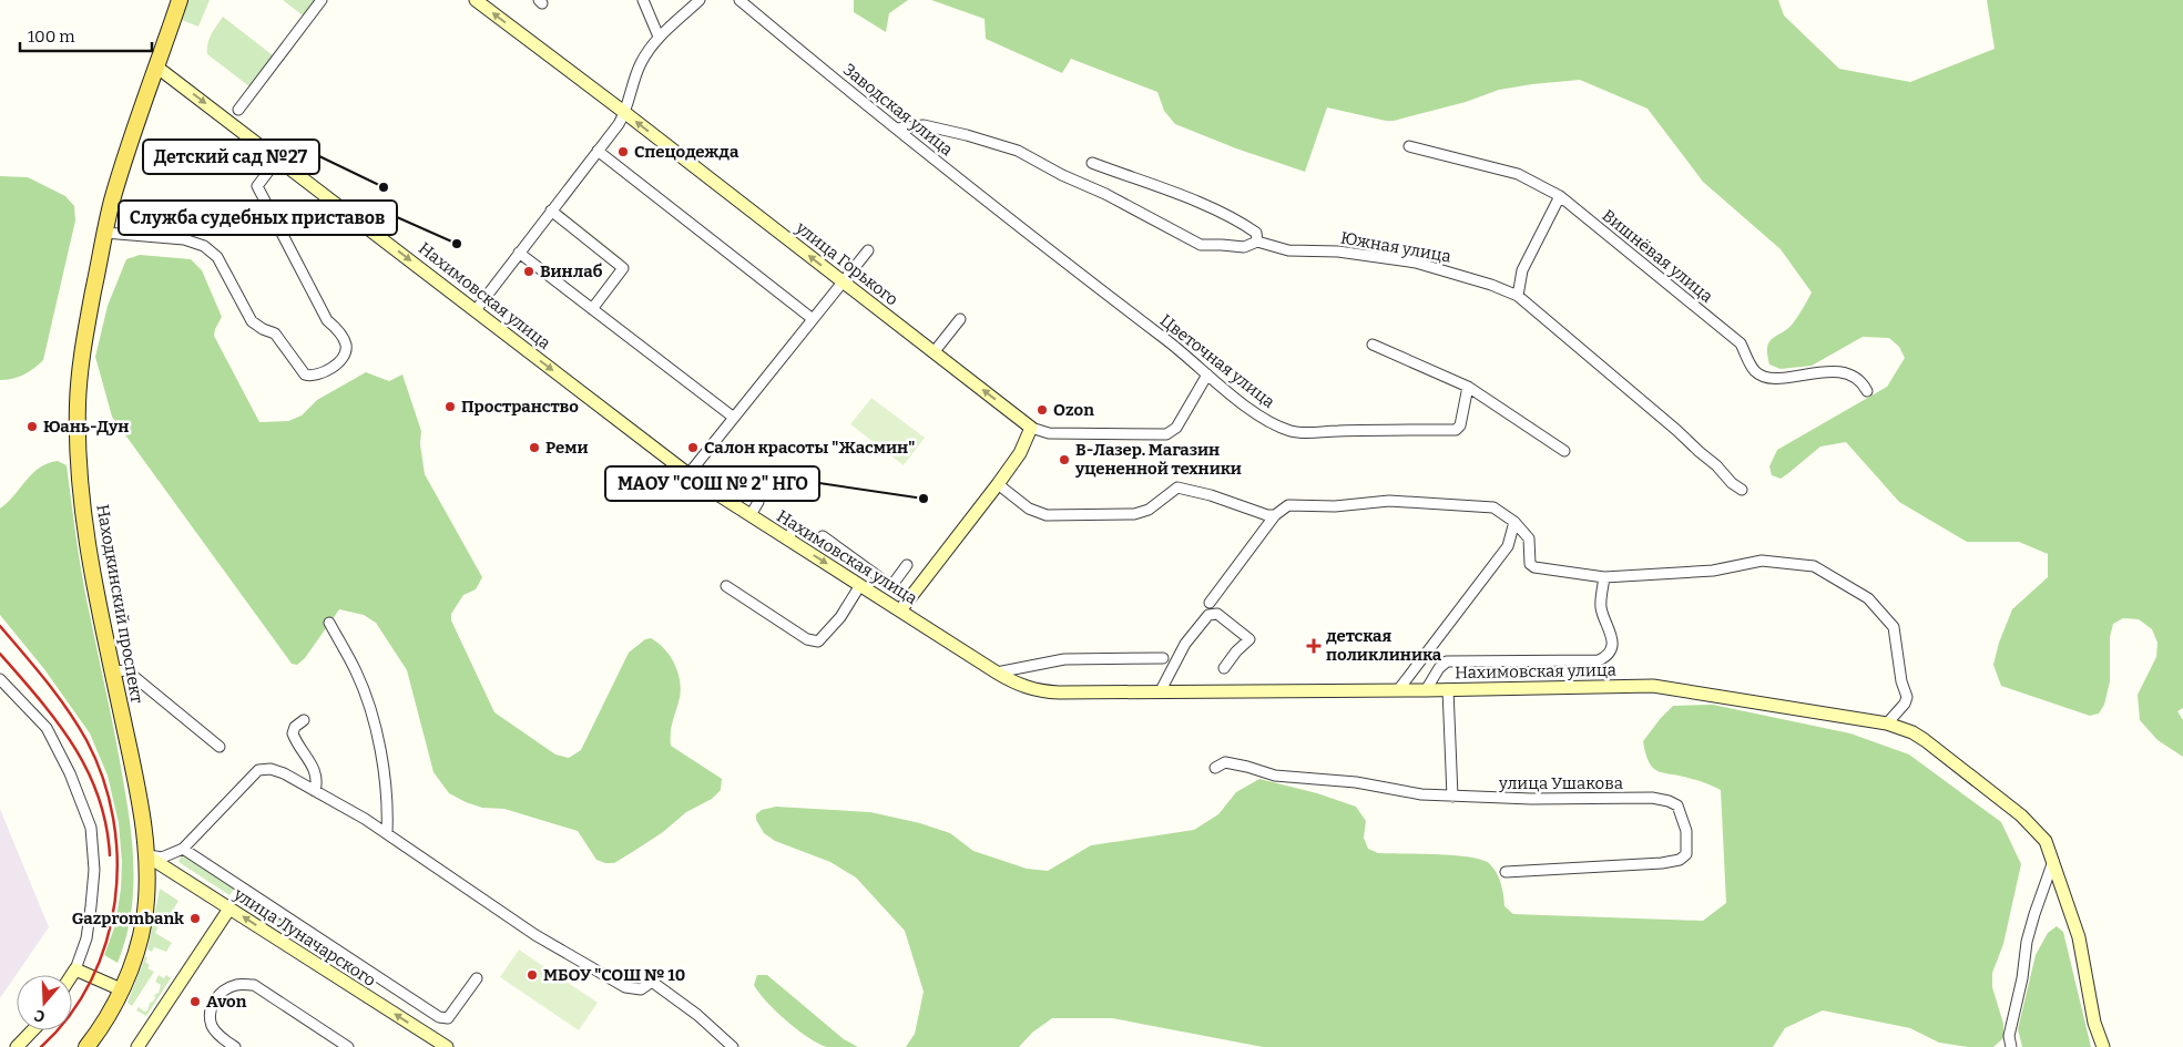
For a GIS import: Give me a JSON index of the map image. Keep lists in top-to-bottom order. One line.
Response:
{"streets":{"main road":["улица Горького","Нахимовская улица","Находкинский проспект","улица Луначарского"],"street":["Заводская улица","Южная улица","Вишнёвая улица","Цветочная улица","улица Ушакова"]},"crossings":[["Заводская улица","Цветочная улица"],["улица Горького","Цветочная улица"],["Нахимовская улица","Находкинский проспект"],["Находкинский проспект","улица Луначарского"]],"one_way":["улица Горького","улица Луначарского"],"places":{"other":["Спецодежда","Детский сад №27","Служба судебных приставов","Винлаб","Пространство","Ozon","Юань-Дун","Реми","Салон красоты \"Жасмин\"","В-Лазер. Магазин уцененной техники","МАОУ \"СОШ № 2\" НГО","Gazprombank","МБОУ \"СОШ № 10","Avon"],"health":["детская поликлиника"]},"scale_bar":"100 m","north":"bottom"}
